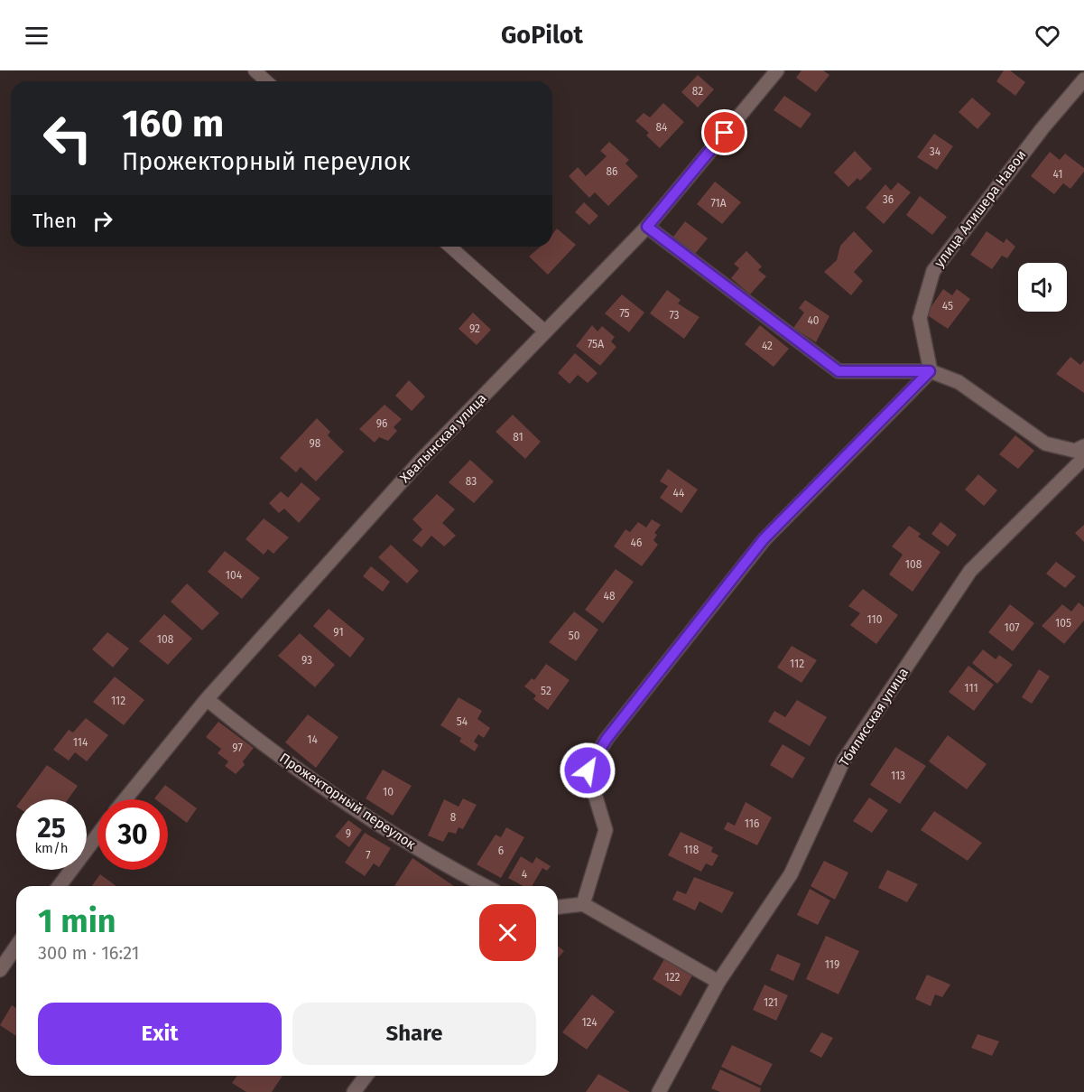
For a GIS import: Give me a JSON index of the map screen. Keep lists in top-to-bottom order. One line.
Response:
{"streets":{"street":["улица Алишера Навои","Хвалынская улица","Тбилисская улица","Прожекторный переулок"]},"crossings":[["Хвалынская улица","Прожекторный переулок"]],"house_numbers":["82","84","34","86","41","36","71А","45","75","73","40","92","75А","42","96","81","98","83","44","46","108","104","48","110","105","107","91","50","108","93","112","111","52","112","54","14","114","97","113","10","8","116","9","118","6","7","4","119","122","121","124"],"page":{"header":"GoPilot","turn":["160 m","Прожекторный переулок"],"then":"Then","speed":"25 km/h","limit":"30","heading":["1 min","300 m · 16:21"],"buttons":["Exit","Share"]}}
